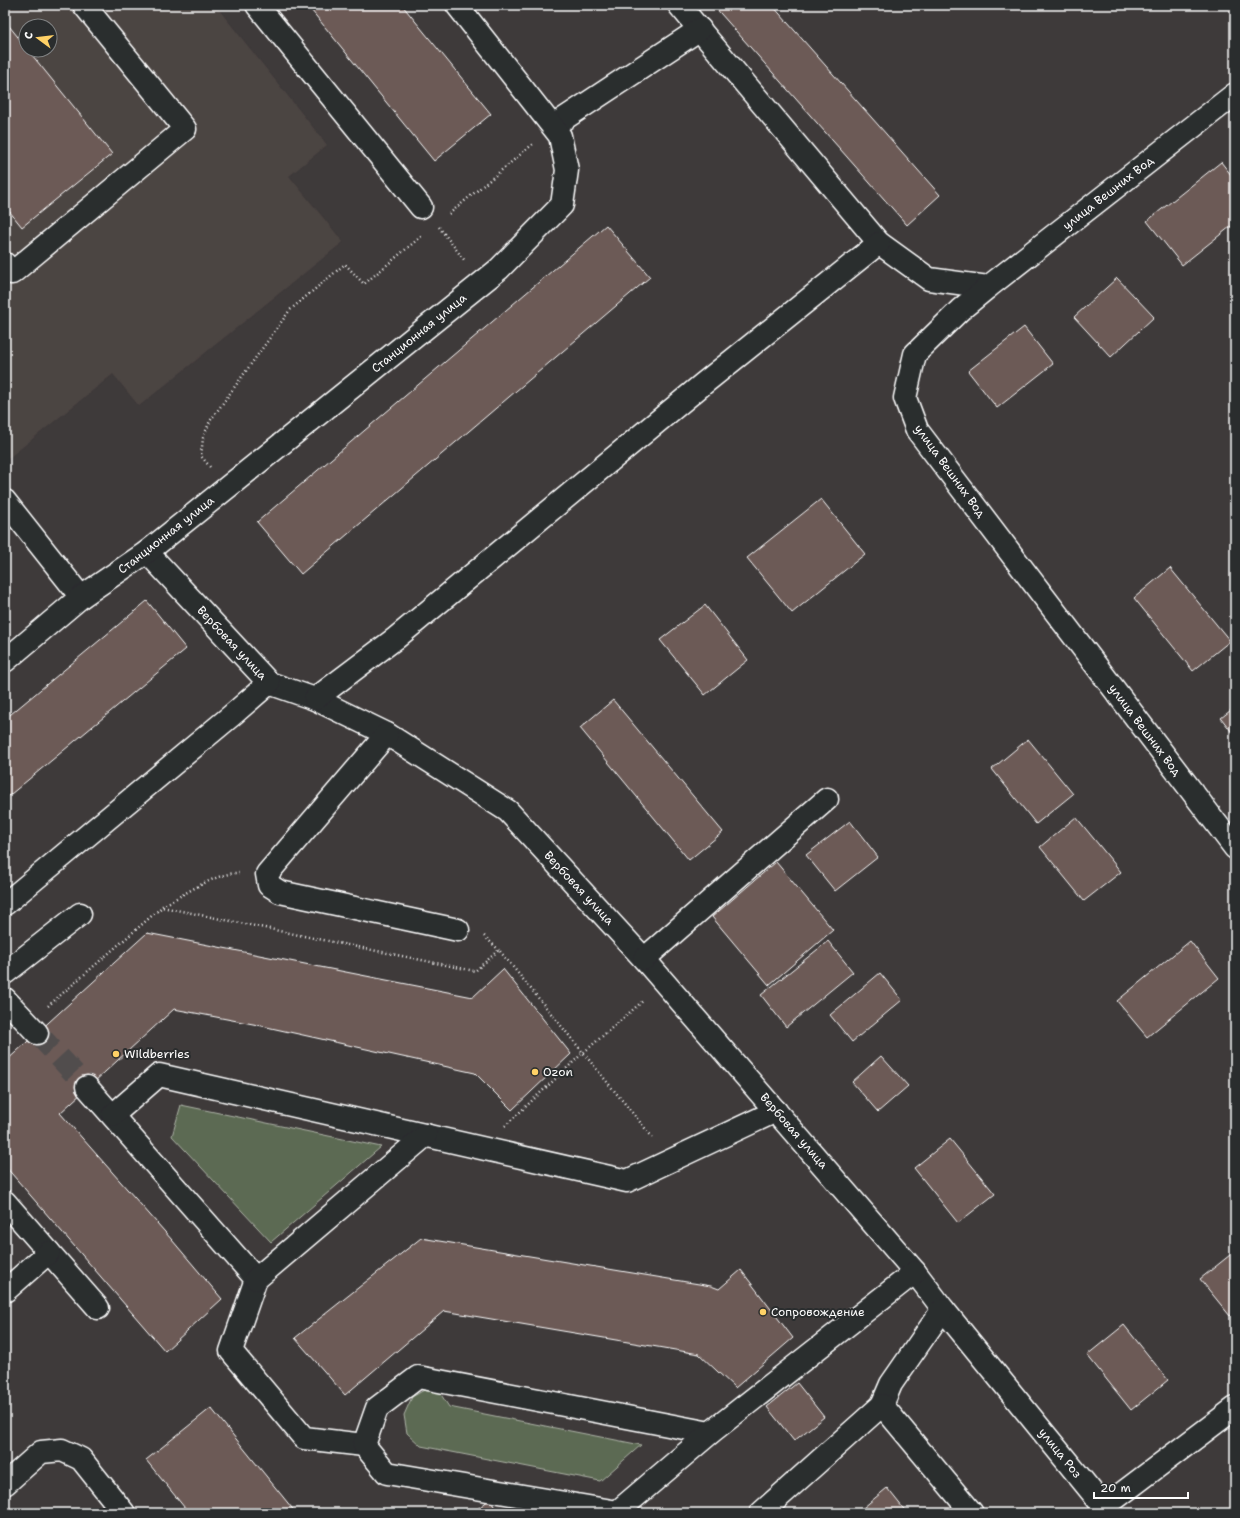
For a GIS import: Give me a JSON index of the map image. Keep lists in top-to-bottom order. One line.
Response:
{"streets":{"street":["улица Вешних Вод","Станционная улица","Вербовая улица","улица Роз"]},"crossings":[["Станционная улица","Вербовая улица"],["Вербовая улица","улица Роз"]],"places":["Wildberries","Ozon","Сопровождение"],"scale_bar":"20 m","north":"left"}
